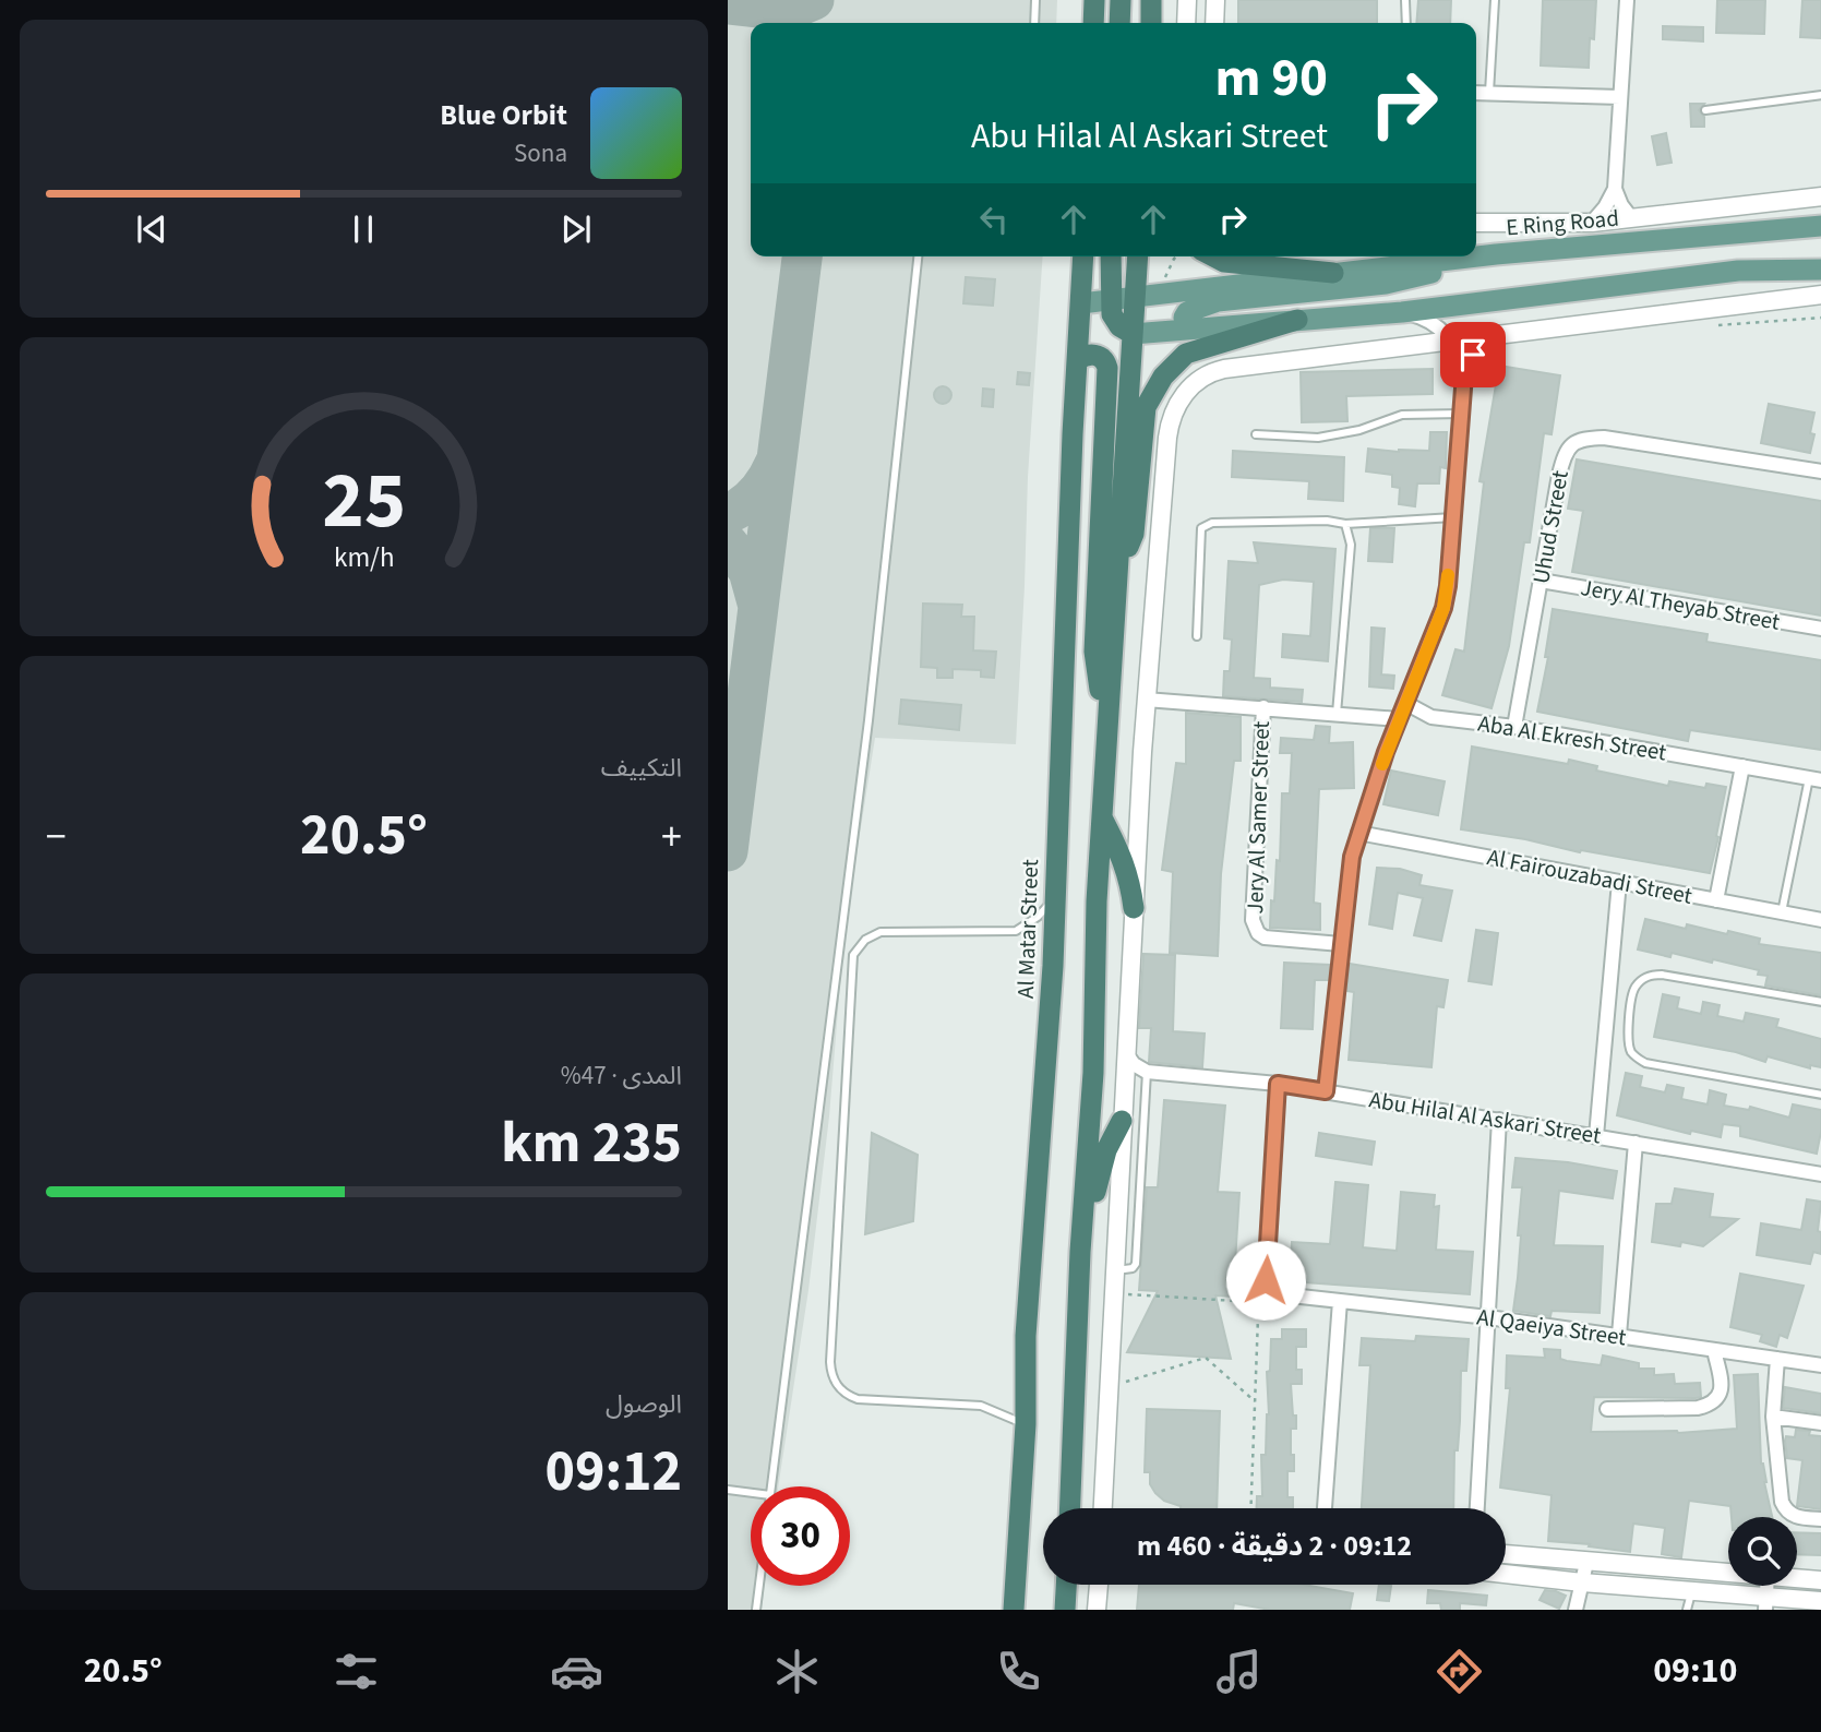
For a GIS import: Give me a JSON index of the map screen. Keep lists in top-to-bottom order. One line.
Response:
{"streets":{"highway":["Al Matar Street"],"main road":["E Ring Road"],"street":["Uhud Street","Jery Al Theyab Street","Aba Al Ekresh Street","Jery Al Samer Street","Al Fairouzabadi Street","Abu Hilal Al Askari Street","Al Qaeiya Street"]},"crossings":[["E Ring Road","Al Matar Street"],["Uhud Street","Jery Al Theyab Street"],["Uhud Street","Aba Al Ekresh Street"]],"page":{"turn":["90 m","Abu Hilal Al Askari Street"],"song":["Blue Orbit","Sona"],"tile":["التكييف",["المدى · 47%","235 km"],["الوصول","09:12"]],"heat":["−","20.5°","+"],"limit":"30","trip":"09:12 · 2 دقيقة · 460 m","tabs":["09:10","20.5°"],"gauge":["25","km/h"]}}
